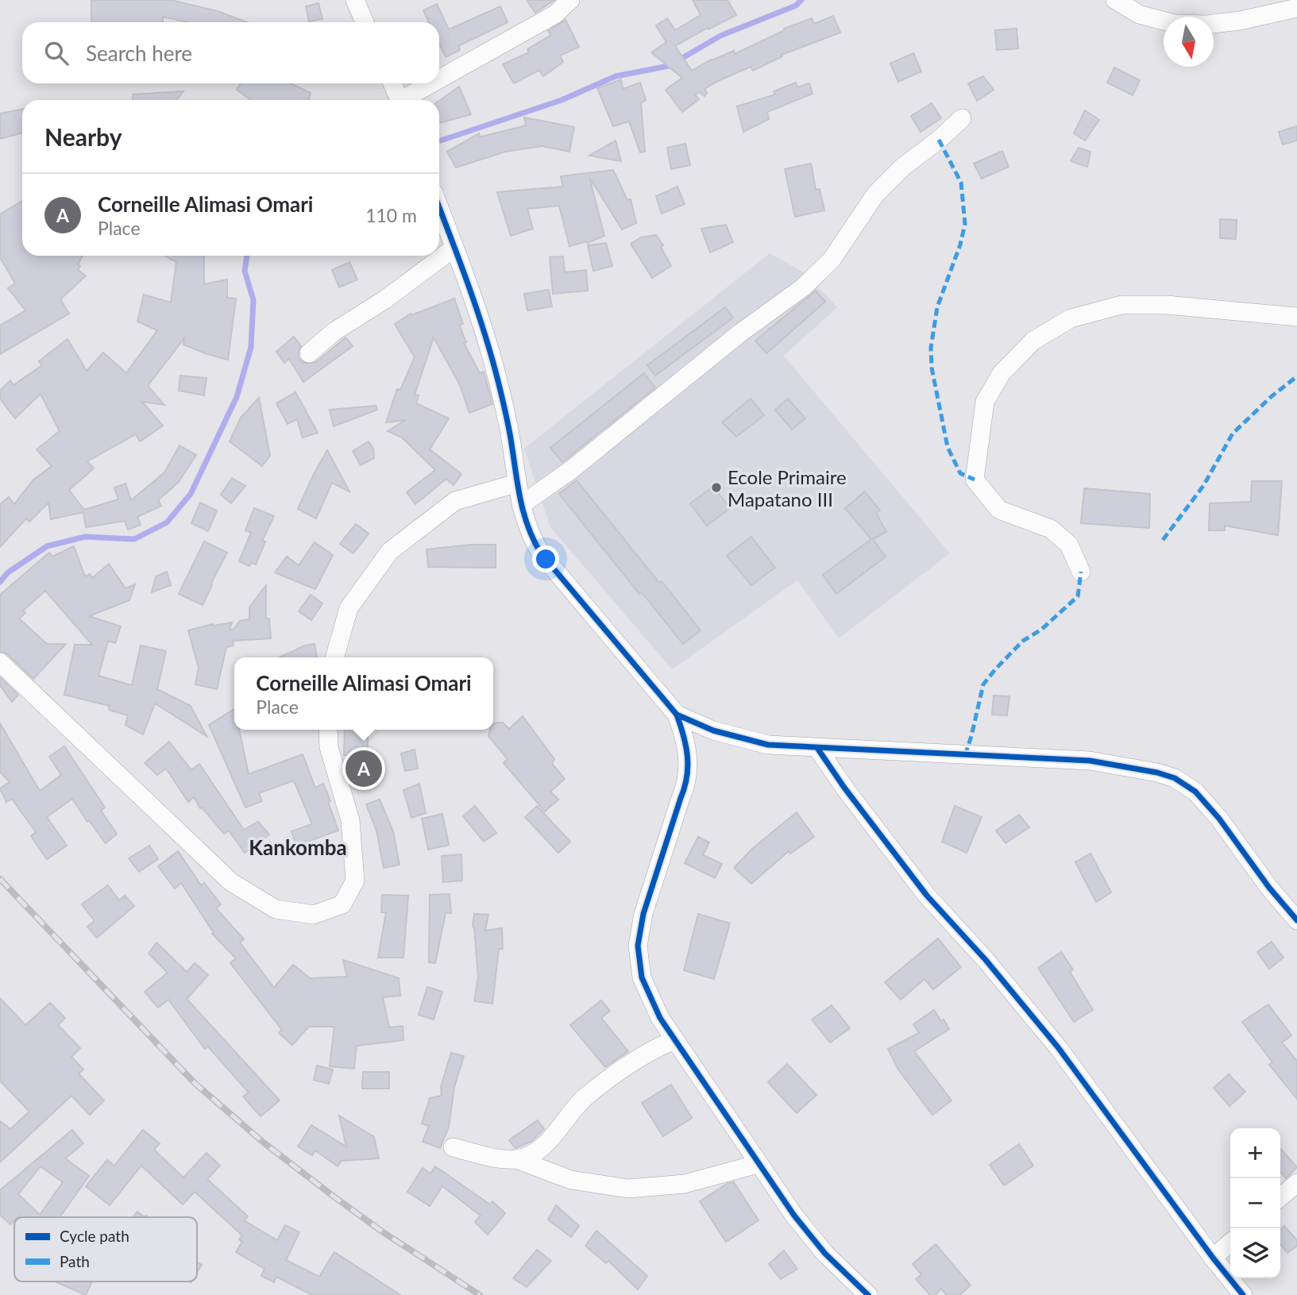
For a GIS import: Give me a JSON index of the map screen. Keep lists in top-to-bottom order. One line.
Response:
{"districts":["Kankomba"],"places":["Ecole Primaire Mapatano III"],"legend":["Cycle path","Path"],"north":"bottom","page":{"search":"Search here","heading":"Nearby","list":[{"mark":"A","name":"Corneille Alimasi Omari","note":"Place","value":"110 m"}],"popup":["Corneille Alimasi Omari","Place"],"pins":"A","map_buttons":["+","−"]}}
